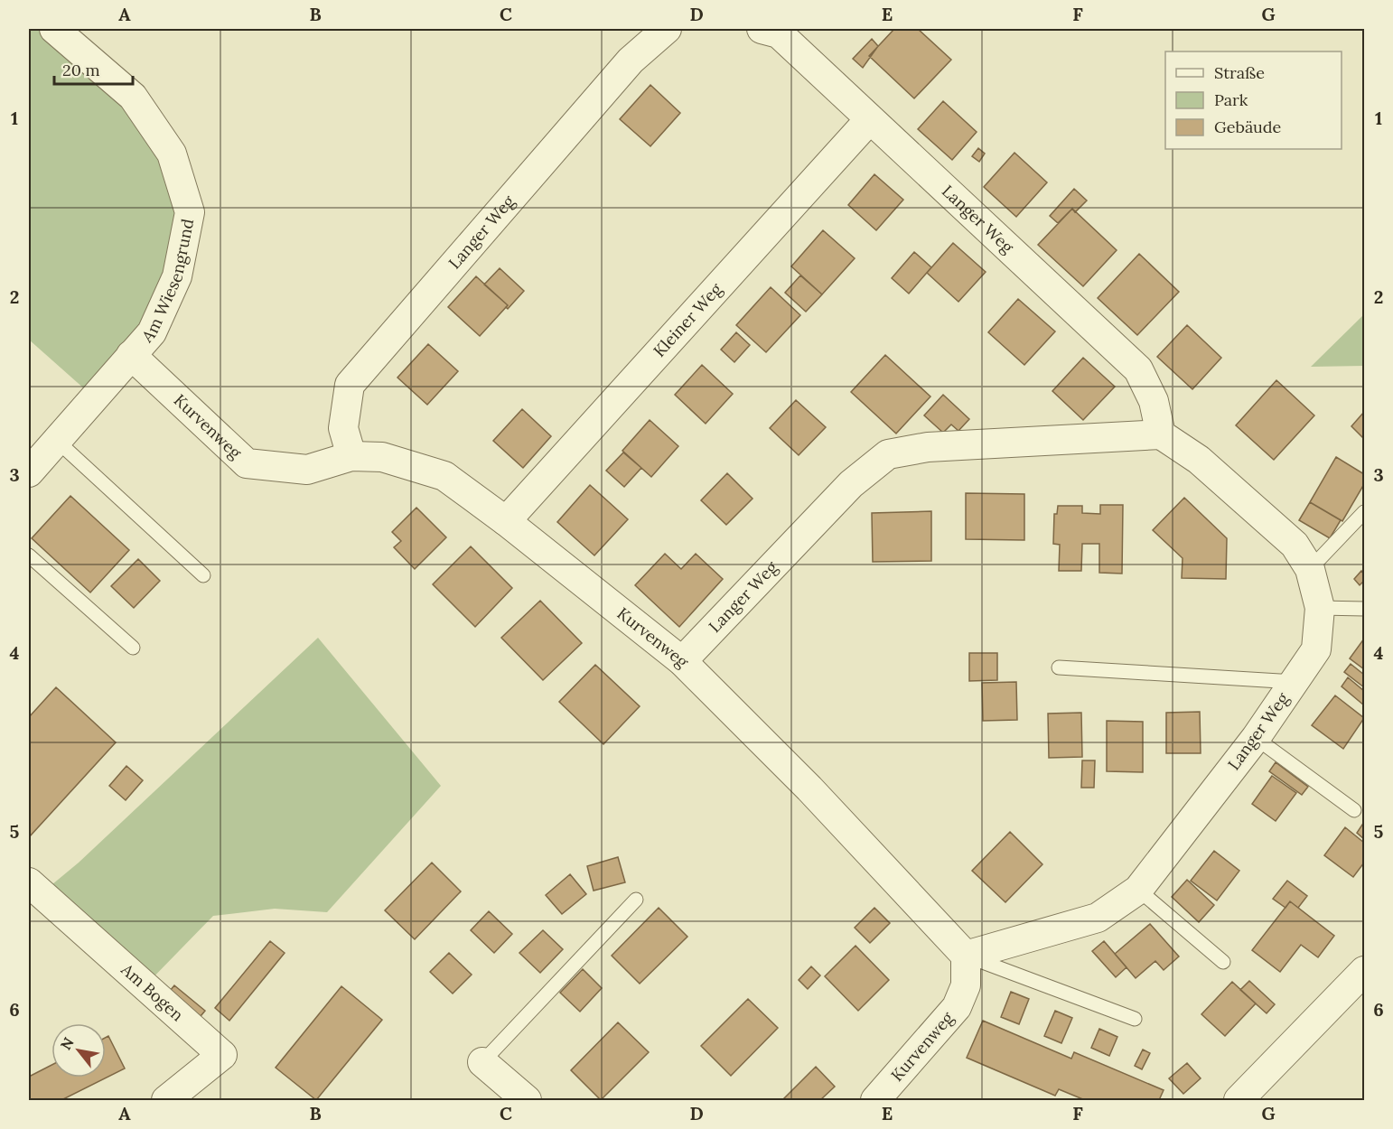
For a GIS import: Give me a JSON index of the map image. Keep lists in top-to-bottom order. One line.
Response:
{"streets":{"street":["Langer Weg","Am Wiesengrund","Kleiner Weg","Kurvenweg","Am Bogen"]},"crossings":[["Langer Weg","Kleiner Weg"],["Langer Weg","Kurvenweg"],["Am Wiesengrund","Kurvenweg"],["Kleiner Weg","Kurvenweg"]],"legend":["Straße","Park","Gebäude"],"scale_bar":"20 m","north":"top left","grid":{"columns":["A","B","C","D","E","F","G"],"rows":["1","2","3","4","5","6"]}}
